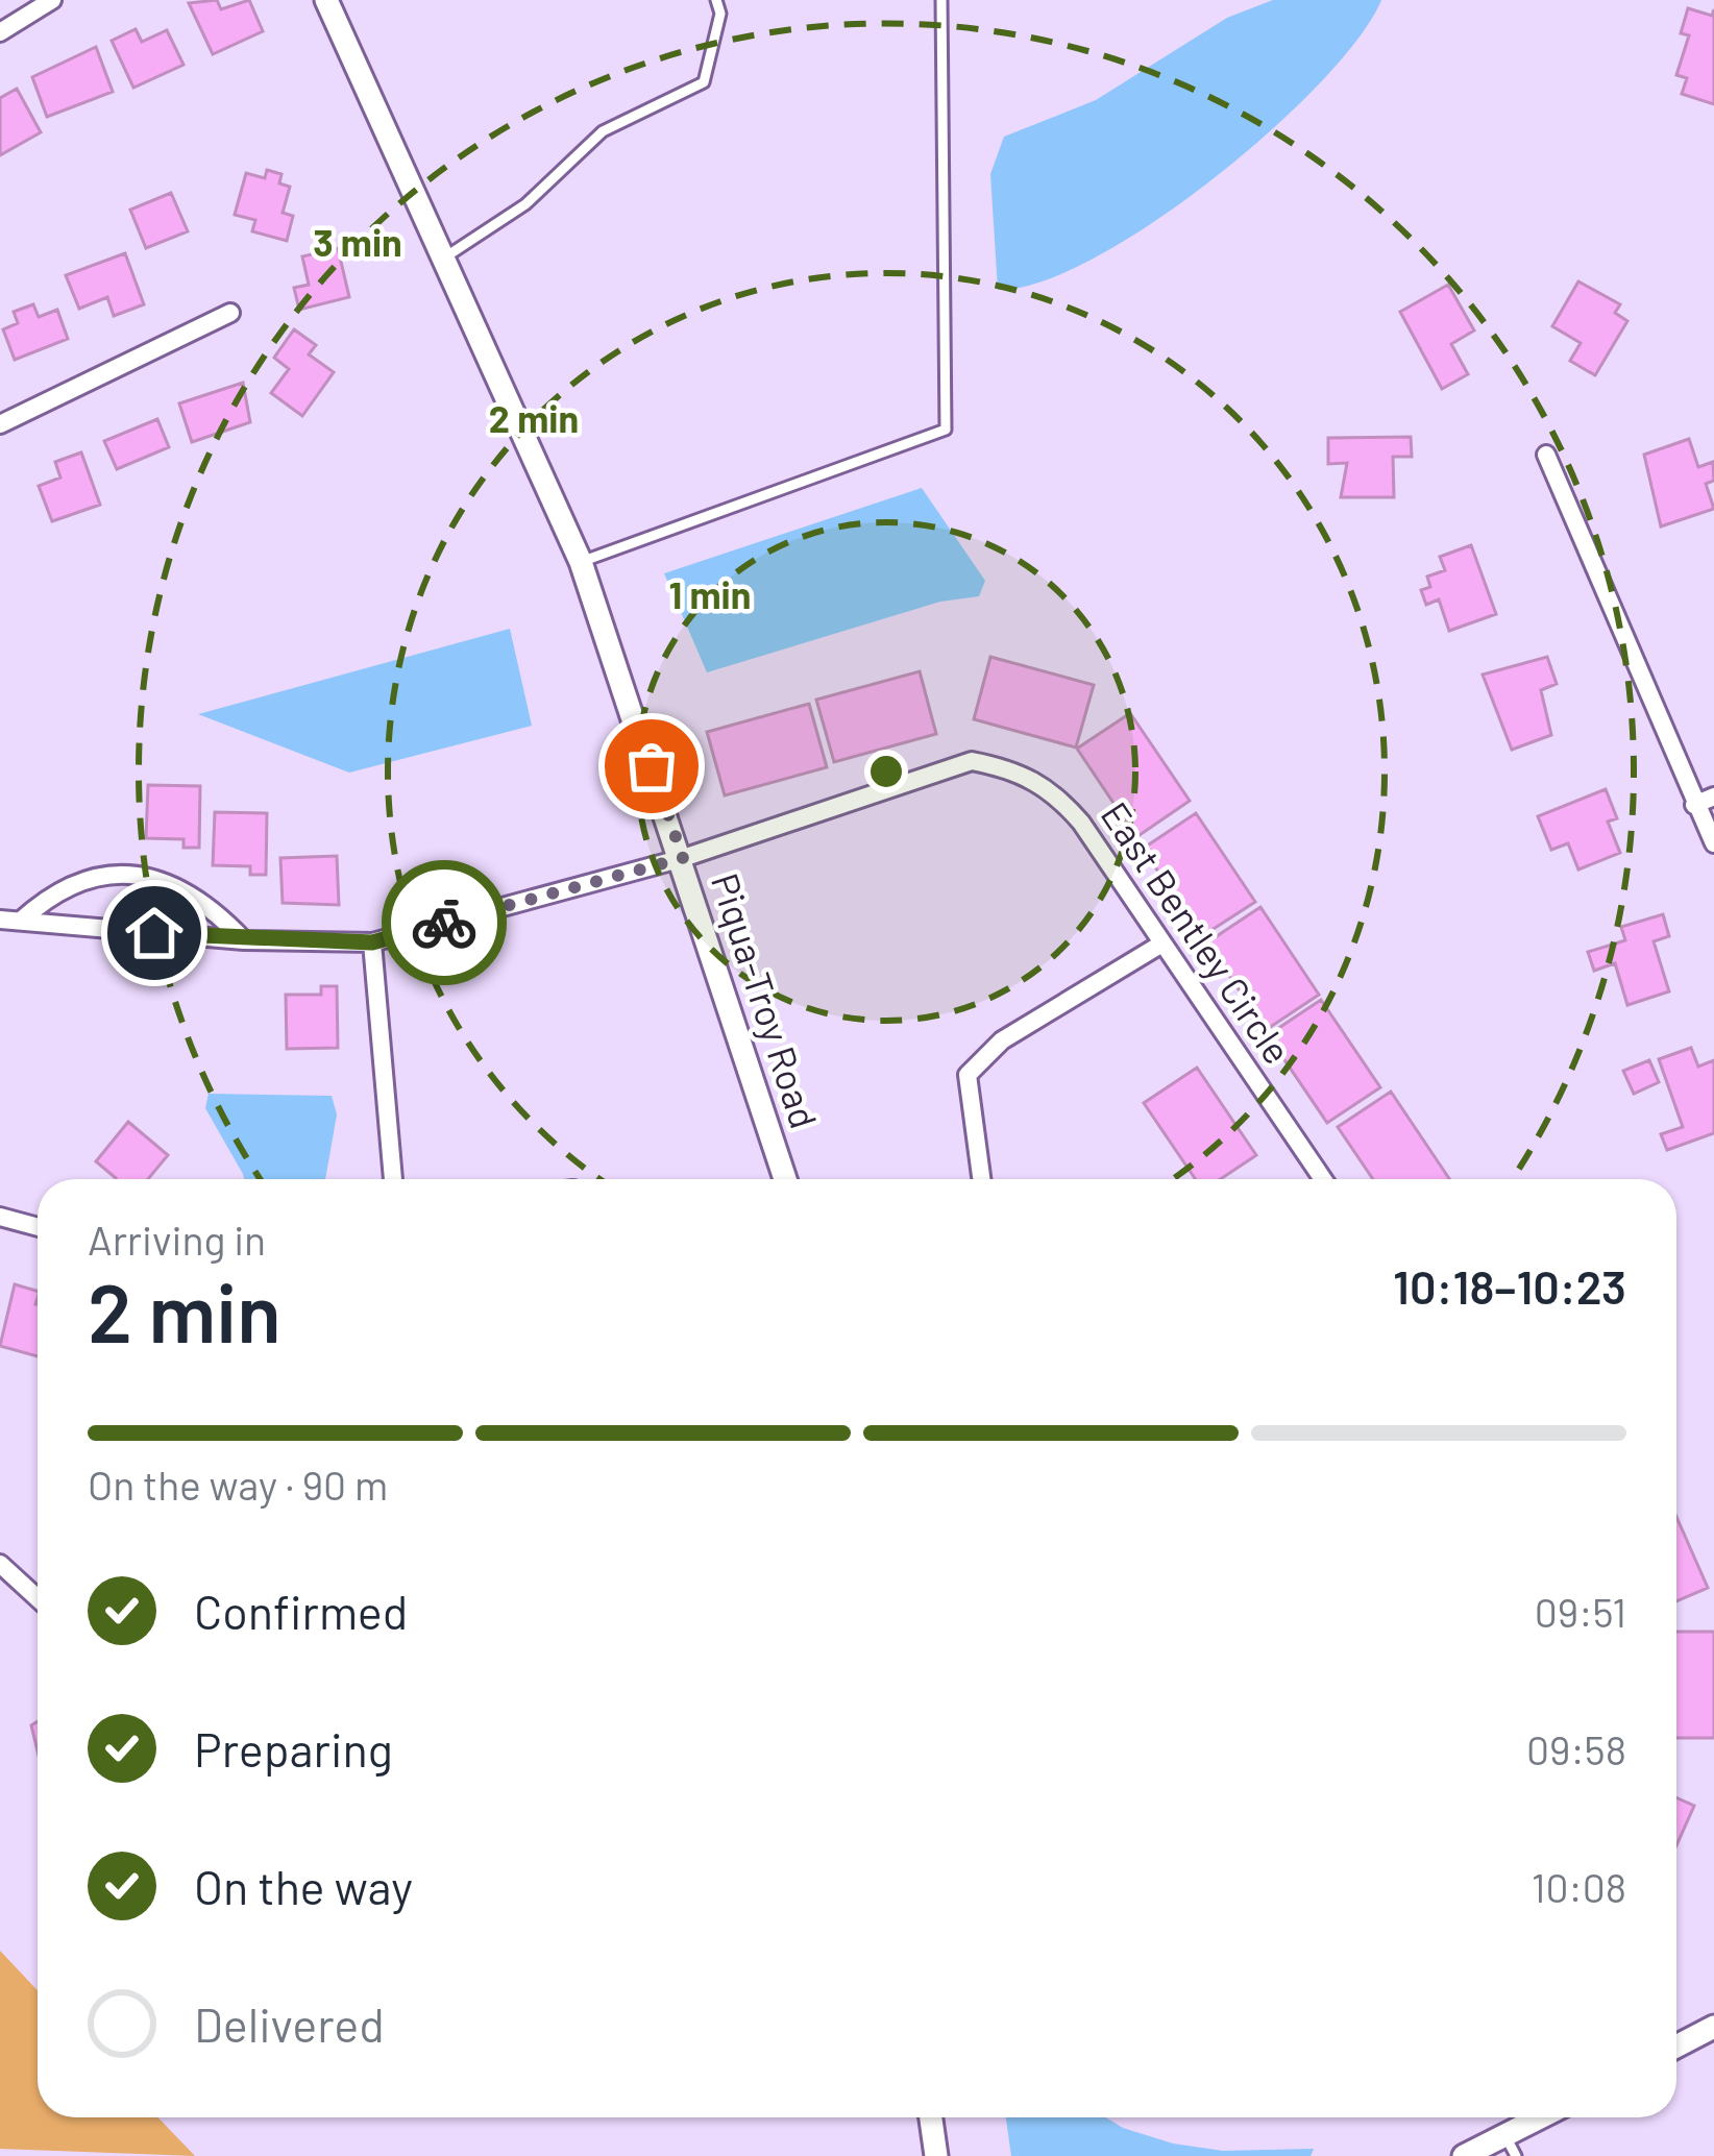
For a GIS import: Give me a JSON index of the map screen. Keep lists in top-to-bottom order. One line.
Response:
{"streets":{"street":["East Bentley Circle","Piqua-Troy Road"]},"crossings":[["East Bentley Circle","Piqua-Troy Road"]],"page":{"heading":["2 min","Arriving in","10:18–10:23"],"bar":"On the way · 90 m","list":[["Confirmed","09:51"],["Preparing","09:58"],["On the way","10:08"],"Delivered"]},"rings":["3 min","2 min","1 min"]}
